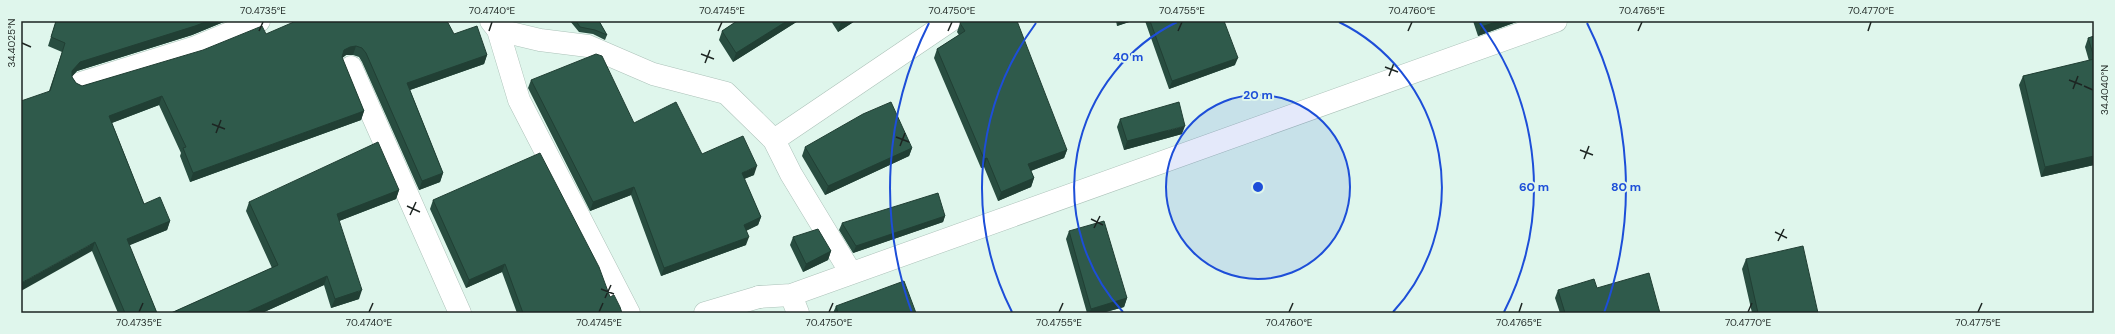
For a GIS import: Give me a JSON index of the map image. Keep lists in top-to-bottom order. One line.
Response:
{"coordinates":["70.4735°E","70.4740°E","70.4745°E","70.4750°E","70.4755°E","70.4760°E","70.4765°E","70.4770°E","34.4025°N","34.4040°N","70.4775°E"],"rings":["40 m","20 m","60 m","80 m"]}
